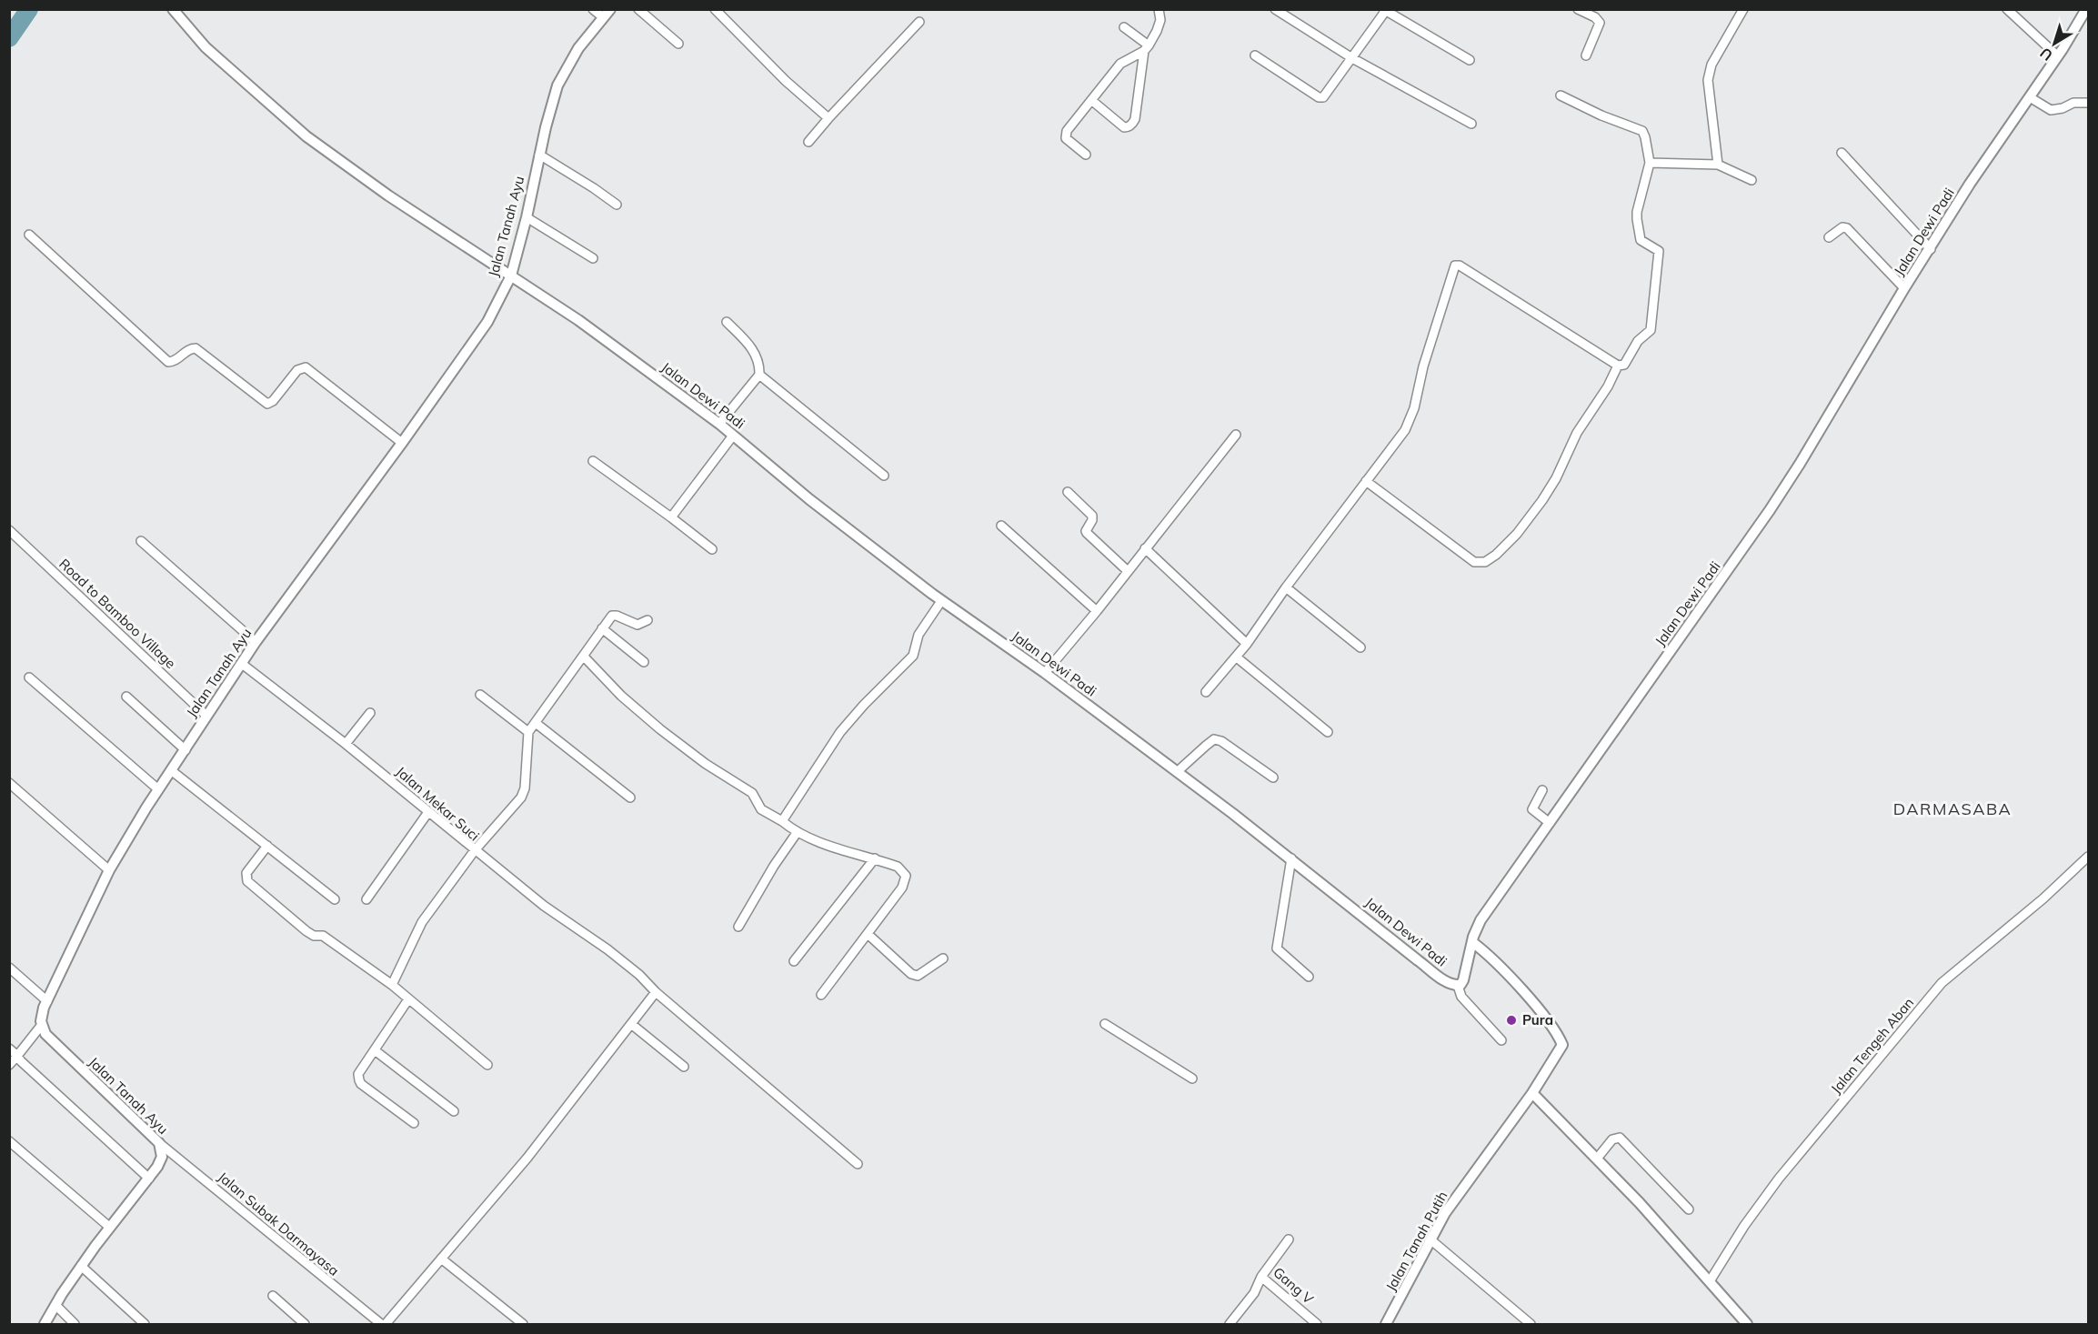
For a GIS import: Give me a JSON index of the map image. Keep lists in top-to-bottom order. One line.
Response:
{"streets":{"street":["Jalan Tanah Ayu","Jalan Dewi Padi","Road to Bamboo Village","Jalan Mekar Suci","Jalan Tengeh Aban","Jalan Subak Darmayasa","Jalan Tanah Putih","Gang V"]},"crossings":[["Jalan Tanah Ayu","Jalan Dewi Padi"],["Jalan Tanah Ayu","Road to Bamboo Village"],["Jalan Tanah Ayu","Jalan Mekar Suci"],["Jalan Tanah Ayu","Jalan Subak Darmayasa"],["Jalan Dewi Padi","Jalan Tanah Putih"]],"districts":["DARMASABA"],"places":["Pura"],"north":"bottom left"}
